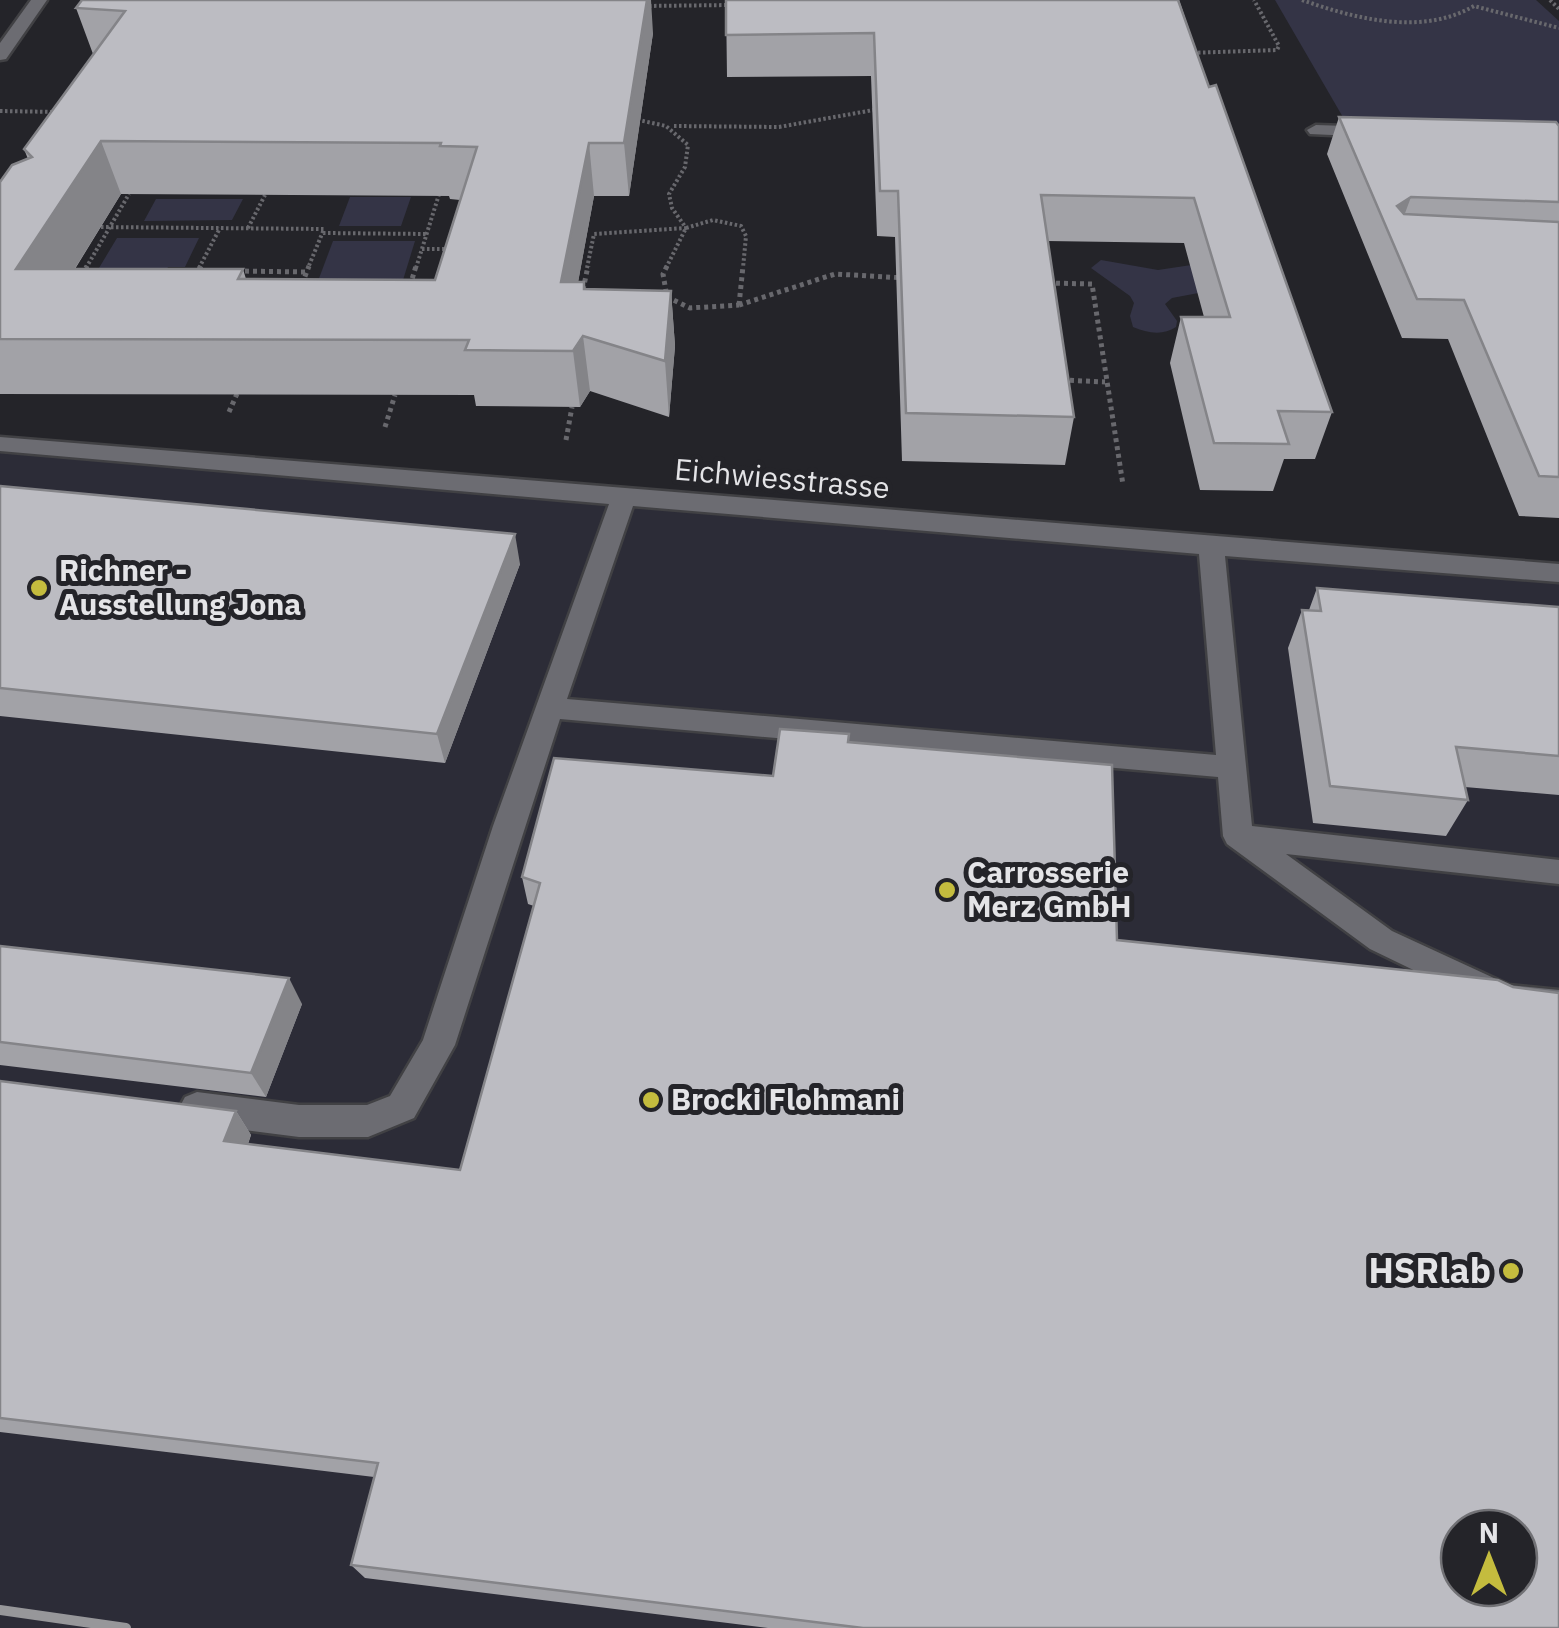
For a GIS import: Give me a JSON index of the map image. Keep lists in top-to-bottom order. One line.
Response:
{"streets":{"street":["Eichwiesstrasse"]},"places":["Richner - Ausstellung Jona","Carrosserie Merz GmbH","Brocki Flohmani","HSRlab"],"north":"top"}
